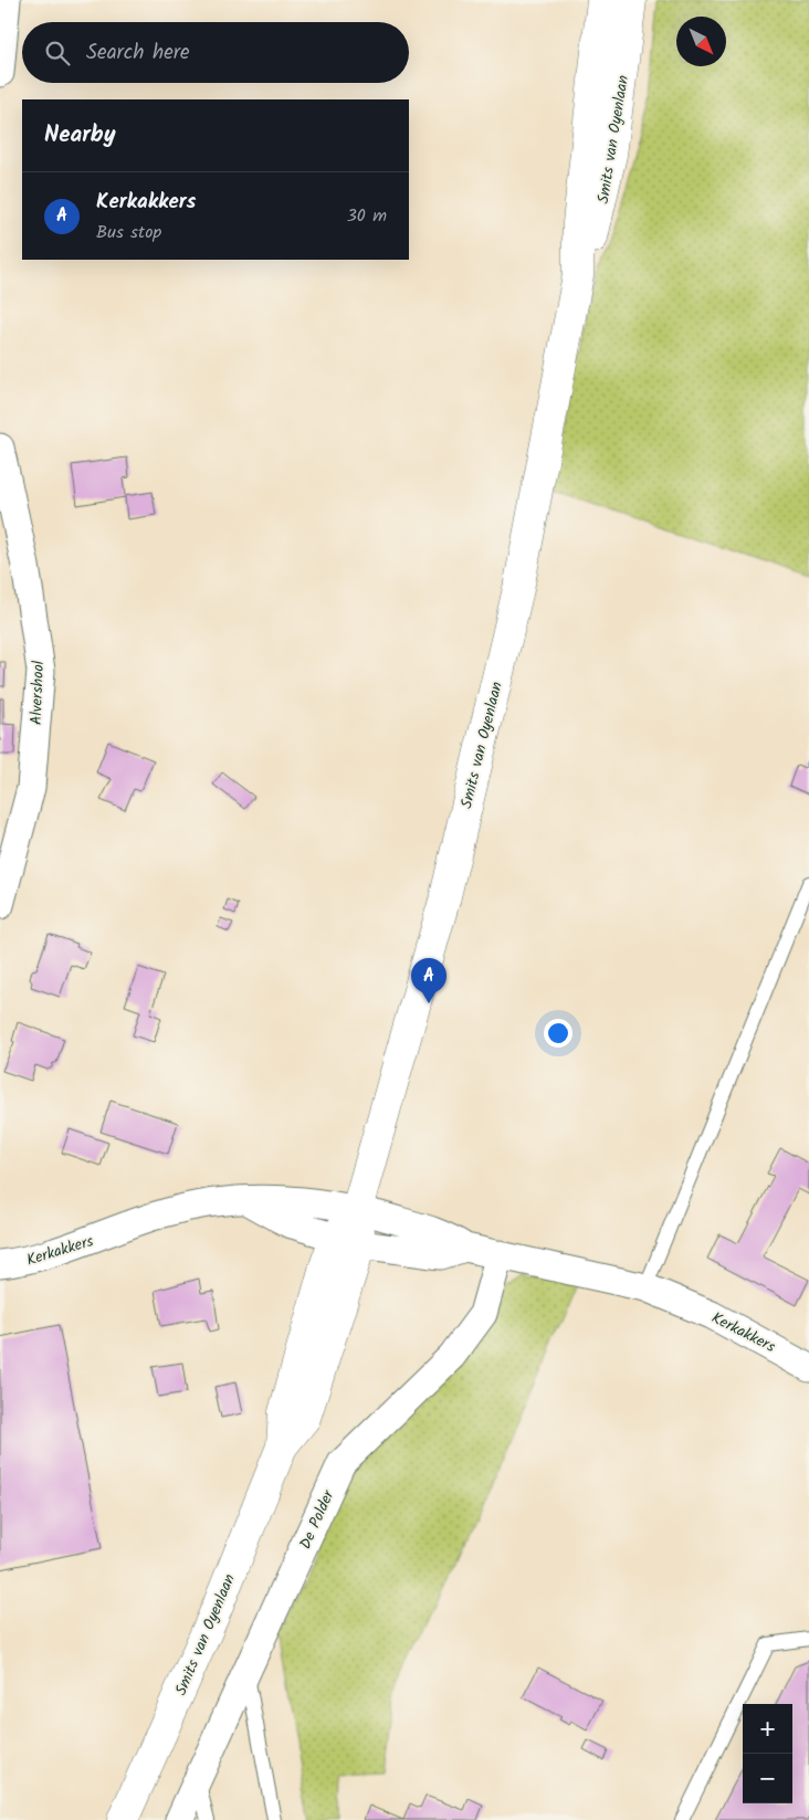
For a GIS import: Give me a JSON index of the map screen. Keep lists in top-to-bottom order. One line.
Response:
{"streets":{"main road":["Smits van Oyenlaan"],"street":["Alvershool","Kerkakkers","De Polder"]},"crossings":[["Smits van Oyenlaan","Kerkakkers"],["Kerkakkers","De Polder"]],"north":"bottom right","page":{"search":"Search here","heading":"Nearby","list":[{"mark":"A","name":"Kerkakkers","note":"Bus stop","value":"30 m"}],"pins":"A","map_buttons":["+","−"]}}
